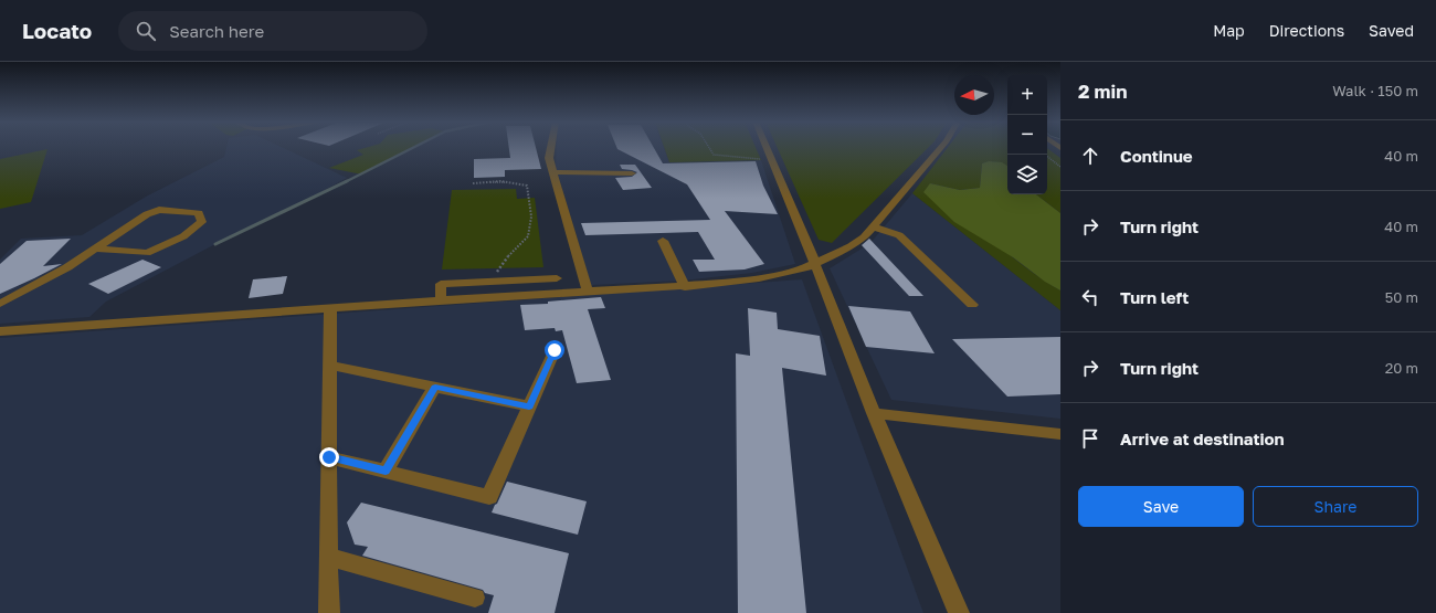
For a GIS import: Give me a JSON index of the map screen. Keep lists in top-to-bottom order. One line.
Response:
{"north":"left","page":{"header":"Locato","search":"Search here","nav":["Map","Directions","Saved"],"heading":["2 min","Walk · 150 m"],"map_buttons":["+","−"],"list":[["Continue","40 m"],["Turn right","40 m"],["Turn left","50 m"],["Turn right","20 m"],"Arrive at destination"],"buttons":["Save","Share"]}}
